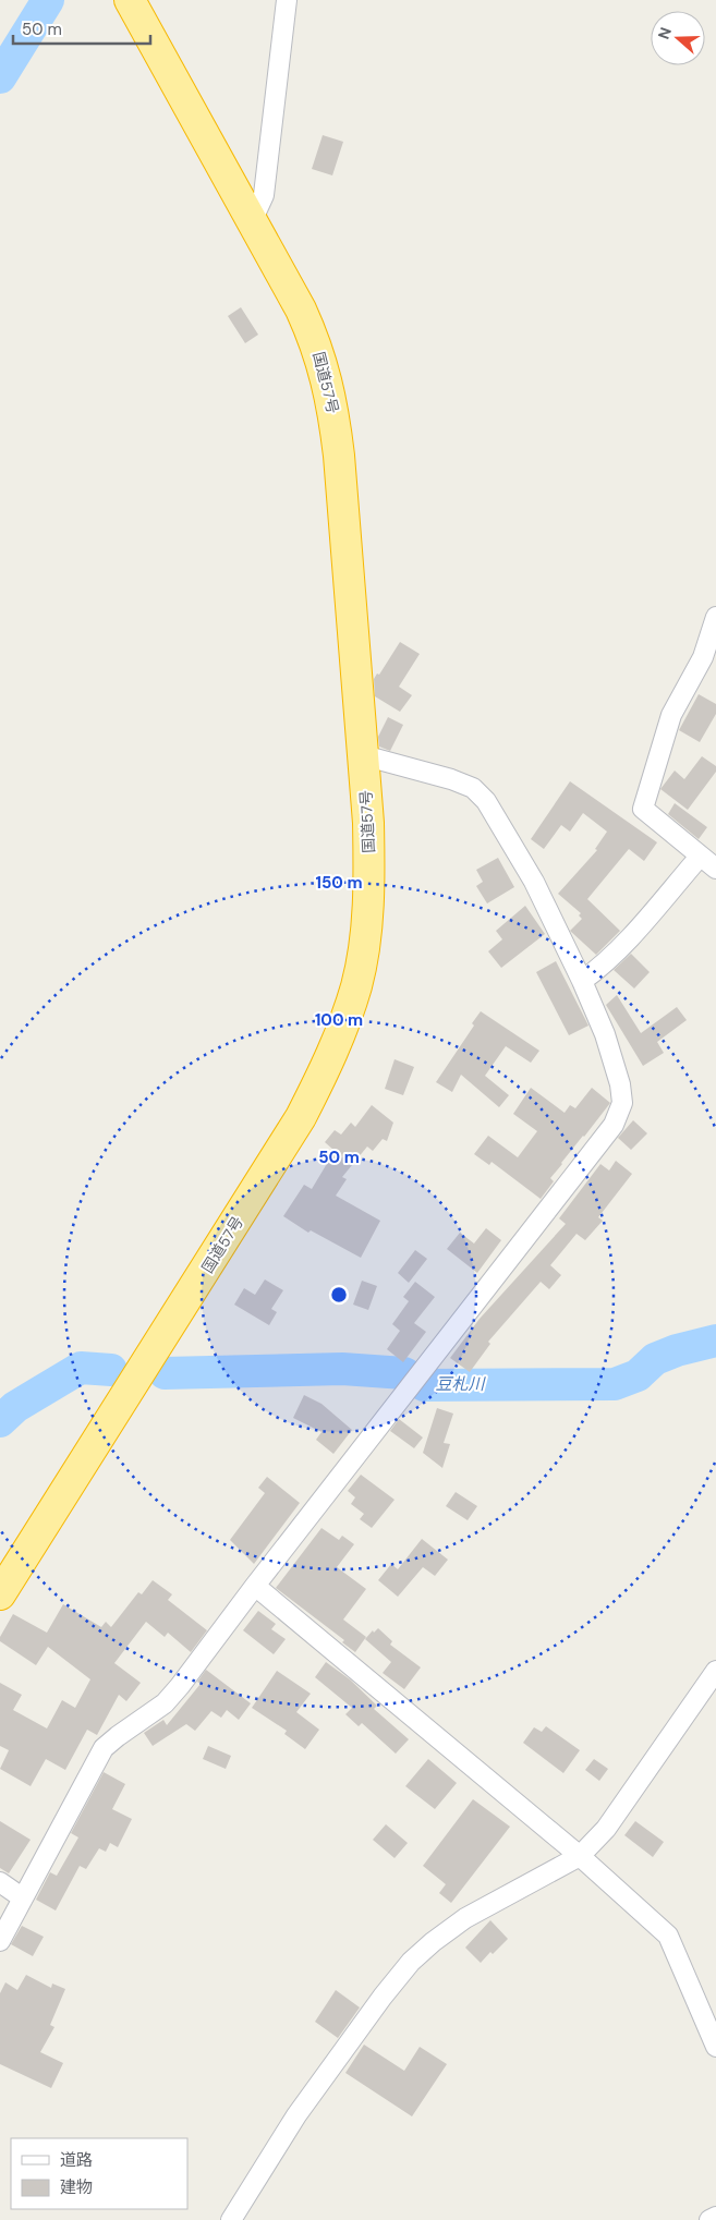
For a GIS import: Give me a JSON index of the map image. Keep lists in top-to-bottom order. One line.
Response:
{"streets":{"highway":["国道57号"]},"water":["豆札川"],"legend":["道路","建物"],"scale_bar":"50 m","north":"left","rings":["150 m","100 m","50 m"]}
